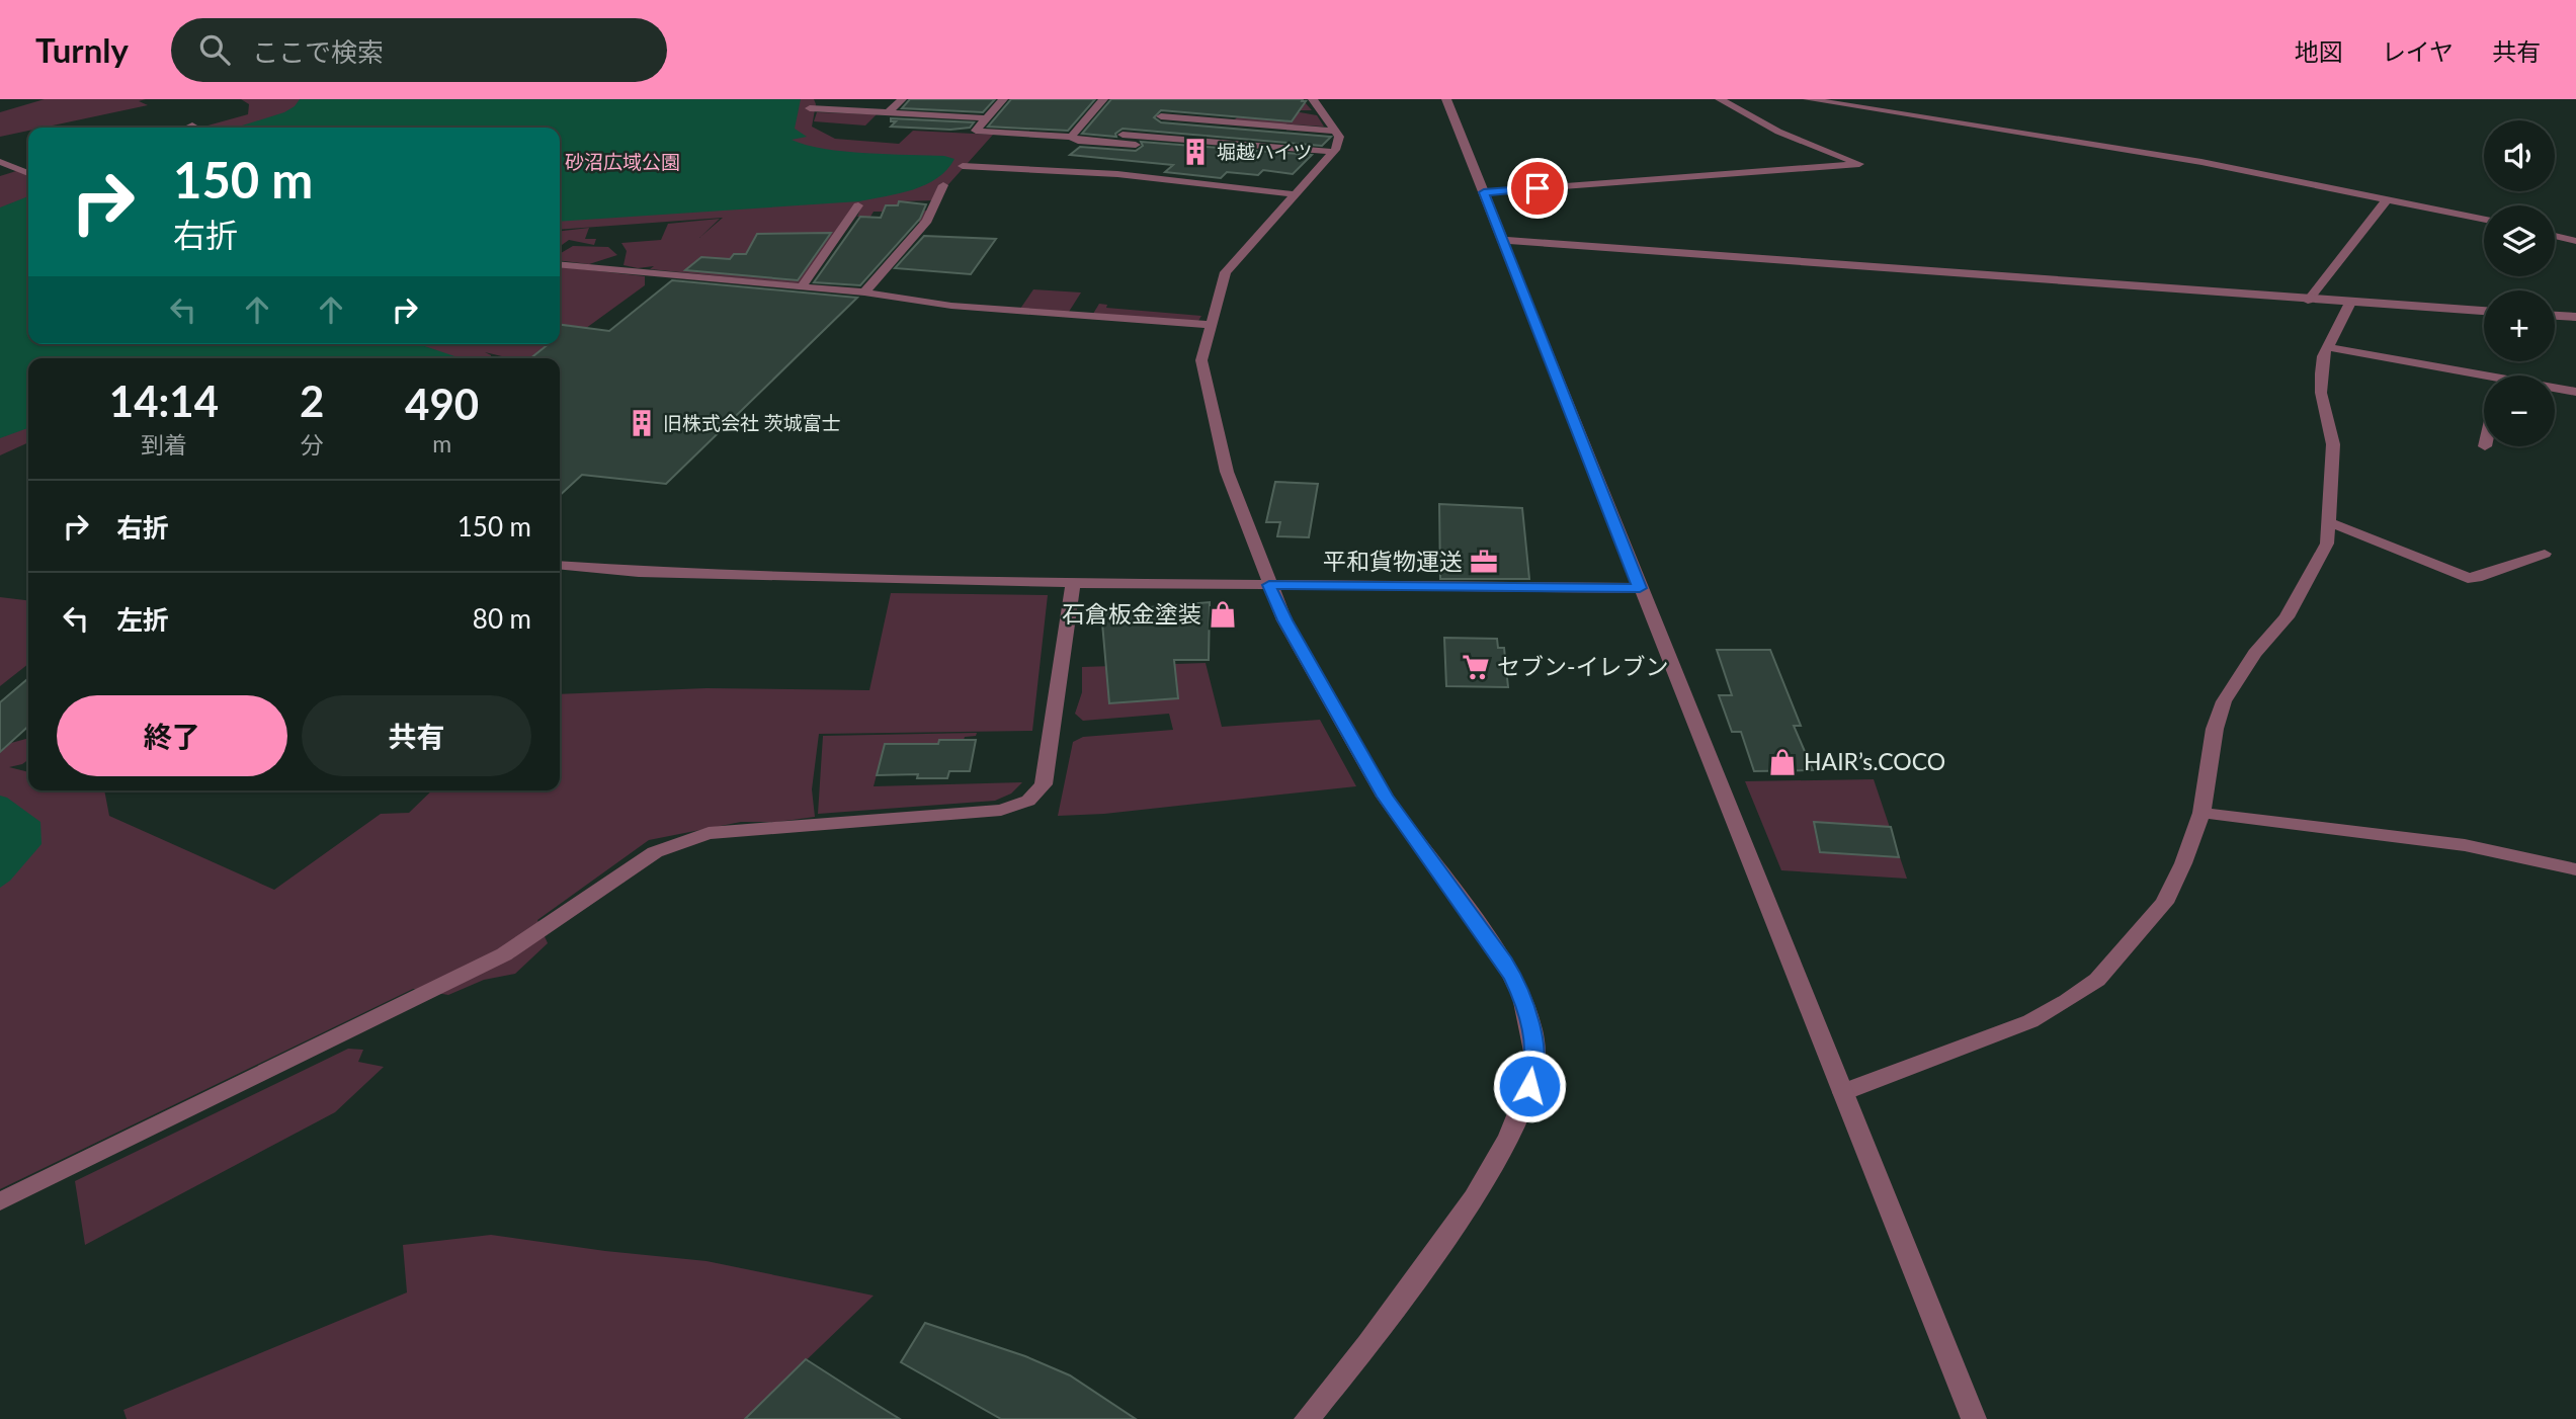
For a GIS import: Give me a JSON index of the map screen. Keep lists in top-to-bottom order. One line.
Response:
{"parks":["砂沼広域公園"],"places":{"building":["堀越ハイツ","旧株式会社 茨城富士"],"office":["平和貨物運送"],"shop":["石倉板金塗装","HAIR’s.COCO"],"supermarket":["セブン-イレブン"]},"page":{"header":"Turnly","search":"ここで検索","nav":["地図","レイヤ","共有"],"map_buttons":["+","−"],"turn":["150 m","右折"],"eta":["14:14","到着","2","分","490","m"],"list":[{"name":"右折","value":"150 m"},{"name":"左折","value":"80 m"}],"buttons":["終了","共有"]}}
